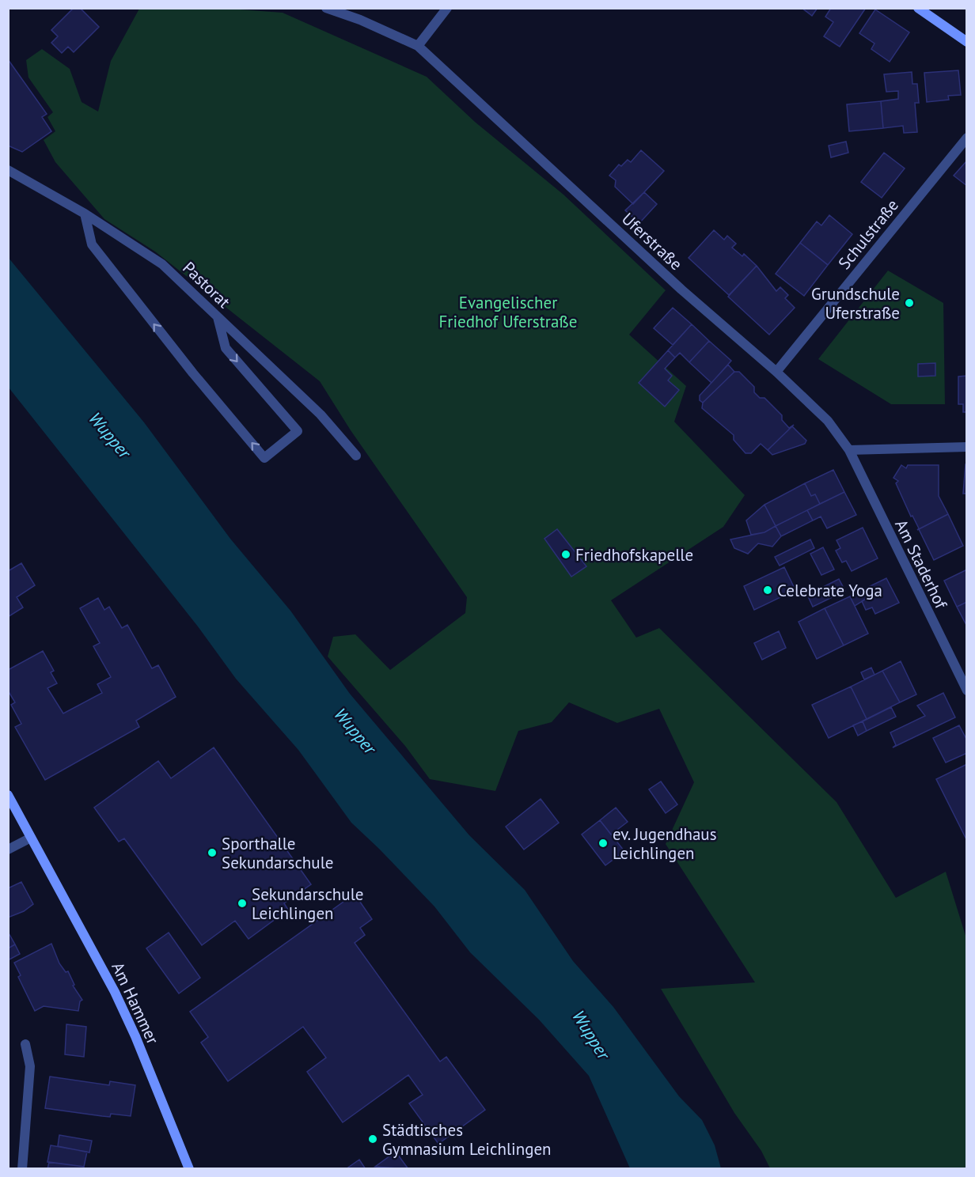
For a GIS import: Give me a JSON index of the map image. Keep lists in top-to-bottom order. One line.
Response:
{"streets":{"main road":["Am Hammer"],"street":["Schulstraße","Uferstraße","Pastorat","Am Staderhof"]},"crossings":[["Schulstraße","Uferstraße"],["Uferstraße","Am Staderhof"]],"water":["Wupper"],"parks":["Evangelischer Friedhof Uferstraße"],"places":["Grundschule Uferstraße","Friedhofskapelle","Celebrate Yoga","ev. Jugendhaus Leichlingen","Sporthalle Sekundarschule","Sekundarschule Leichlingen","Städtisches Gymnasium Leichlingen"]}
